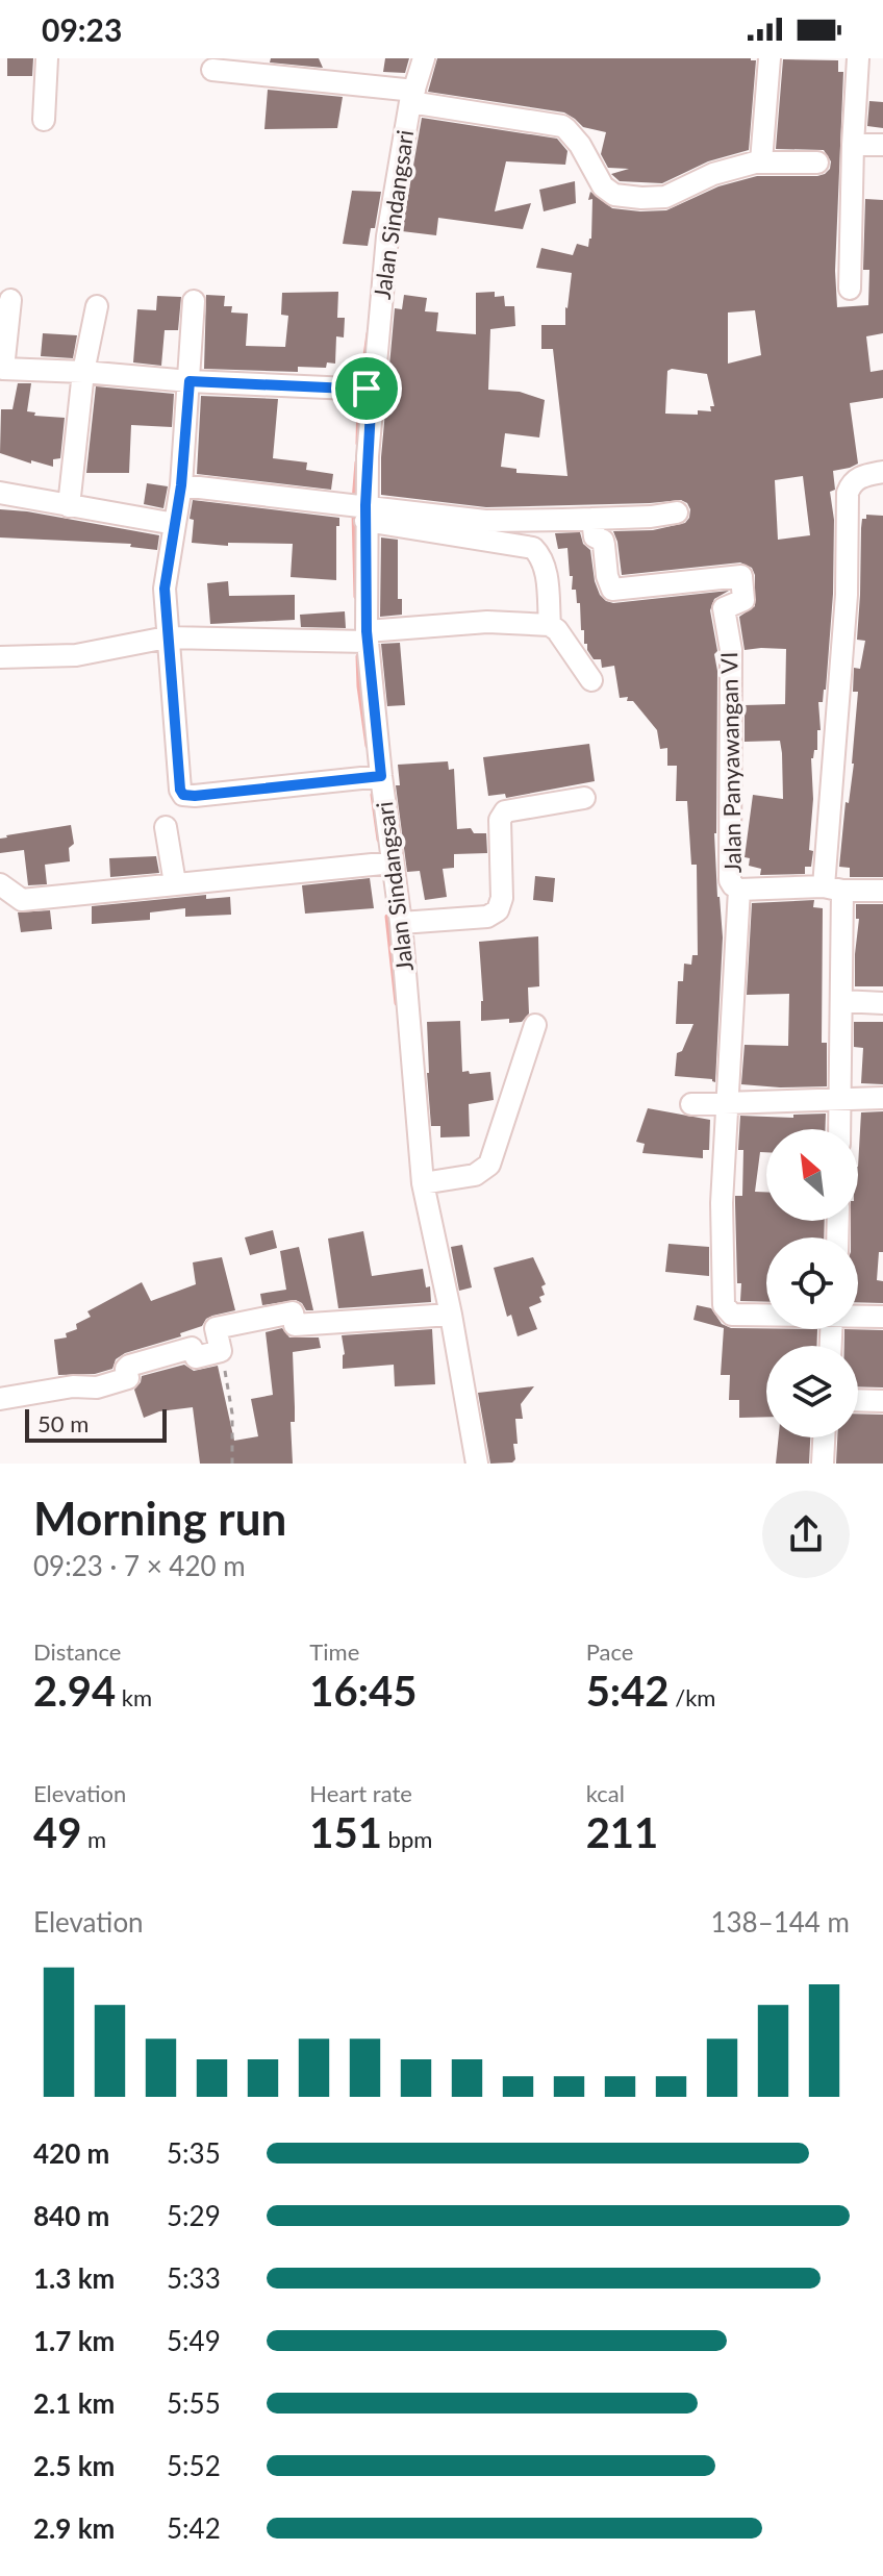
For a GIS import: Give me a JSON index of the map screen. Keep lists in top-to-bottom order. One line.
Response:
{"streets":{"street":["Jalan Sindangsari","Jalan Panyawangan VI"]},"scale_bar":"50 m","north":"top left","page":{"status":"09:23","scale":"50 m","heading":["Morning run","09:23 · 7 × 420 m"],"stats":[["Distance","2.94 km"],["Time","16:45"],["Pace","5:42 /km"],["Elevation","49 m"],["Heart rate","151 bpm"],["kcal","211"]],"chart":["Elevation","138–144 m"],"list":[{"name":"420 m","note":"5:35"},{"name":"840 m","note":"5:29"},{"name":"1.3 km","note":"5:33"},{"name":"1.7 km","note":"5:49"},{"name":"2.1 km","note":"5:55"},{"name":"2.5 km","note":"5:52"},{"name":"2.9 km","note":"5:42"}]}}
